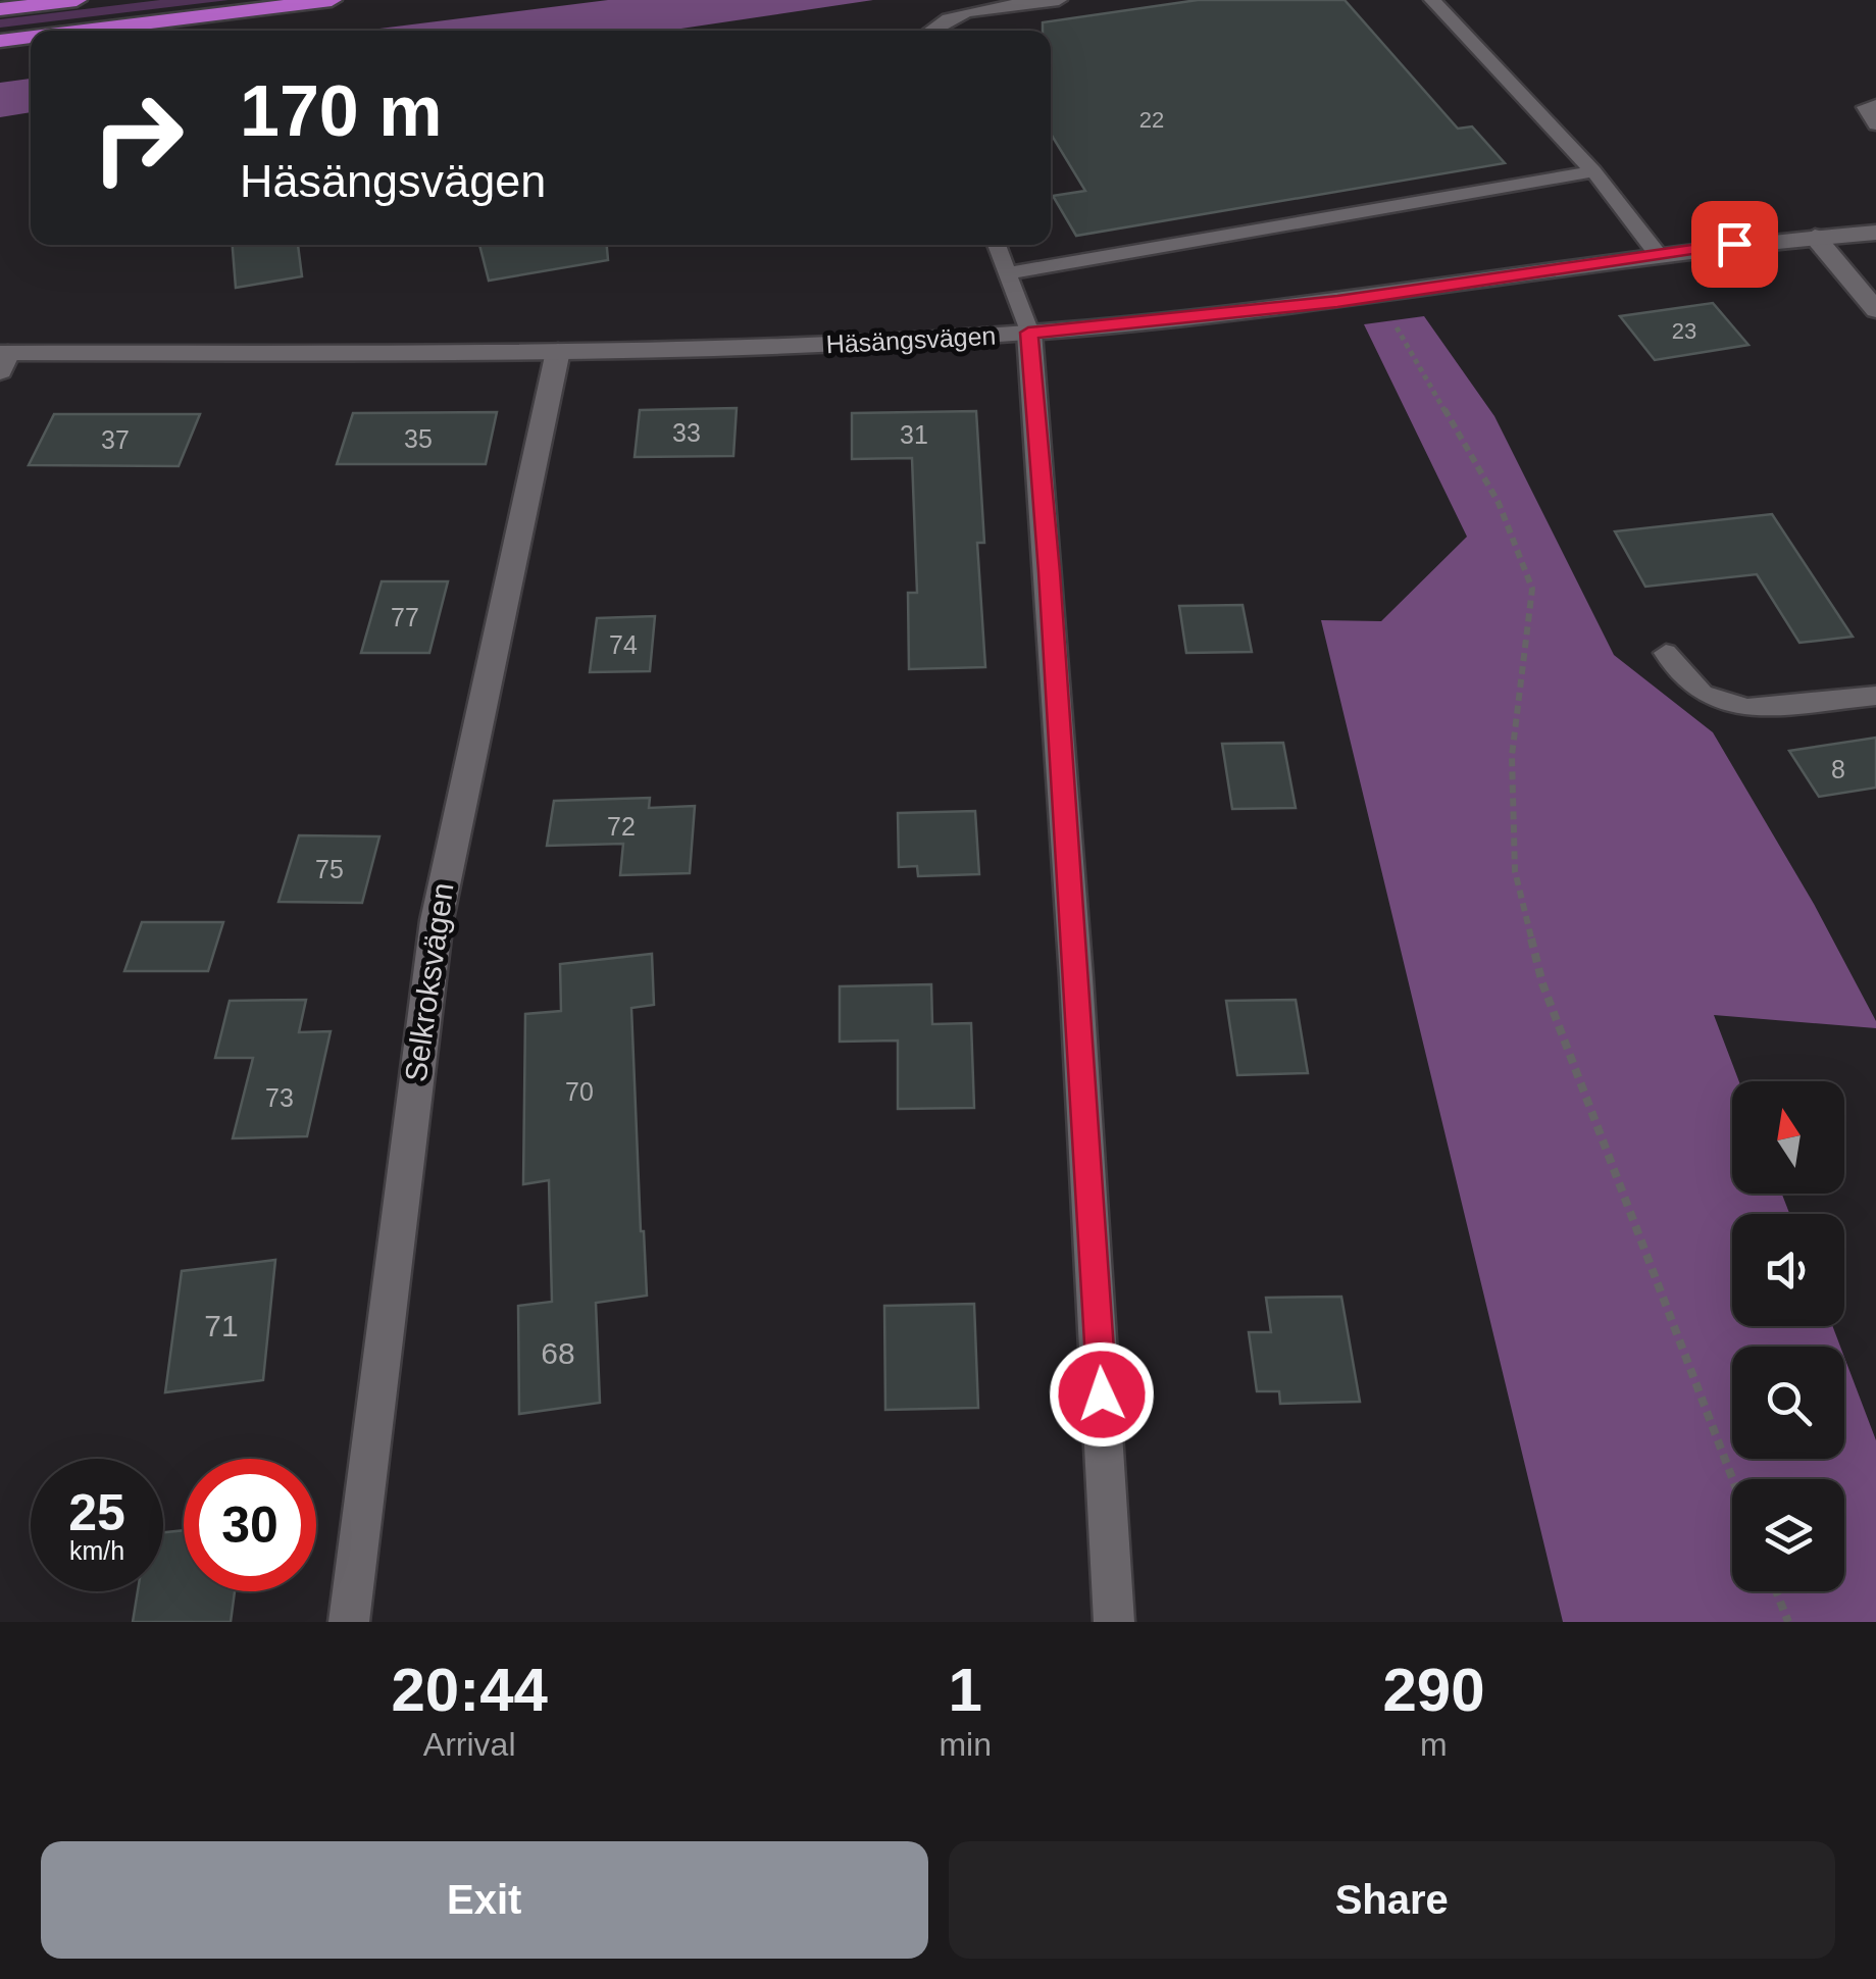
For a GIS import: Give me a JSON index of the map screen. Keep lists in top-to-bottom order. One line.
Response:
{"streets":{"street":["Häsängsvägen","Selkroksvägen"]},"crossings":[["Häsängsvägen","Selkroksvägen"]],"house_numbers":["22","23","33","31","35","37","77","74","8","72","75","70","73","71","68"],"north":"top","page":{"turn":["170 m","Häsängsvägen"],"speed":"25 km/h","limit":"30","eta":["20:44","Arrival","1","min","290","m"],"buttons":["Exit","Share"]}}
